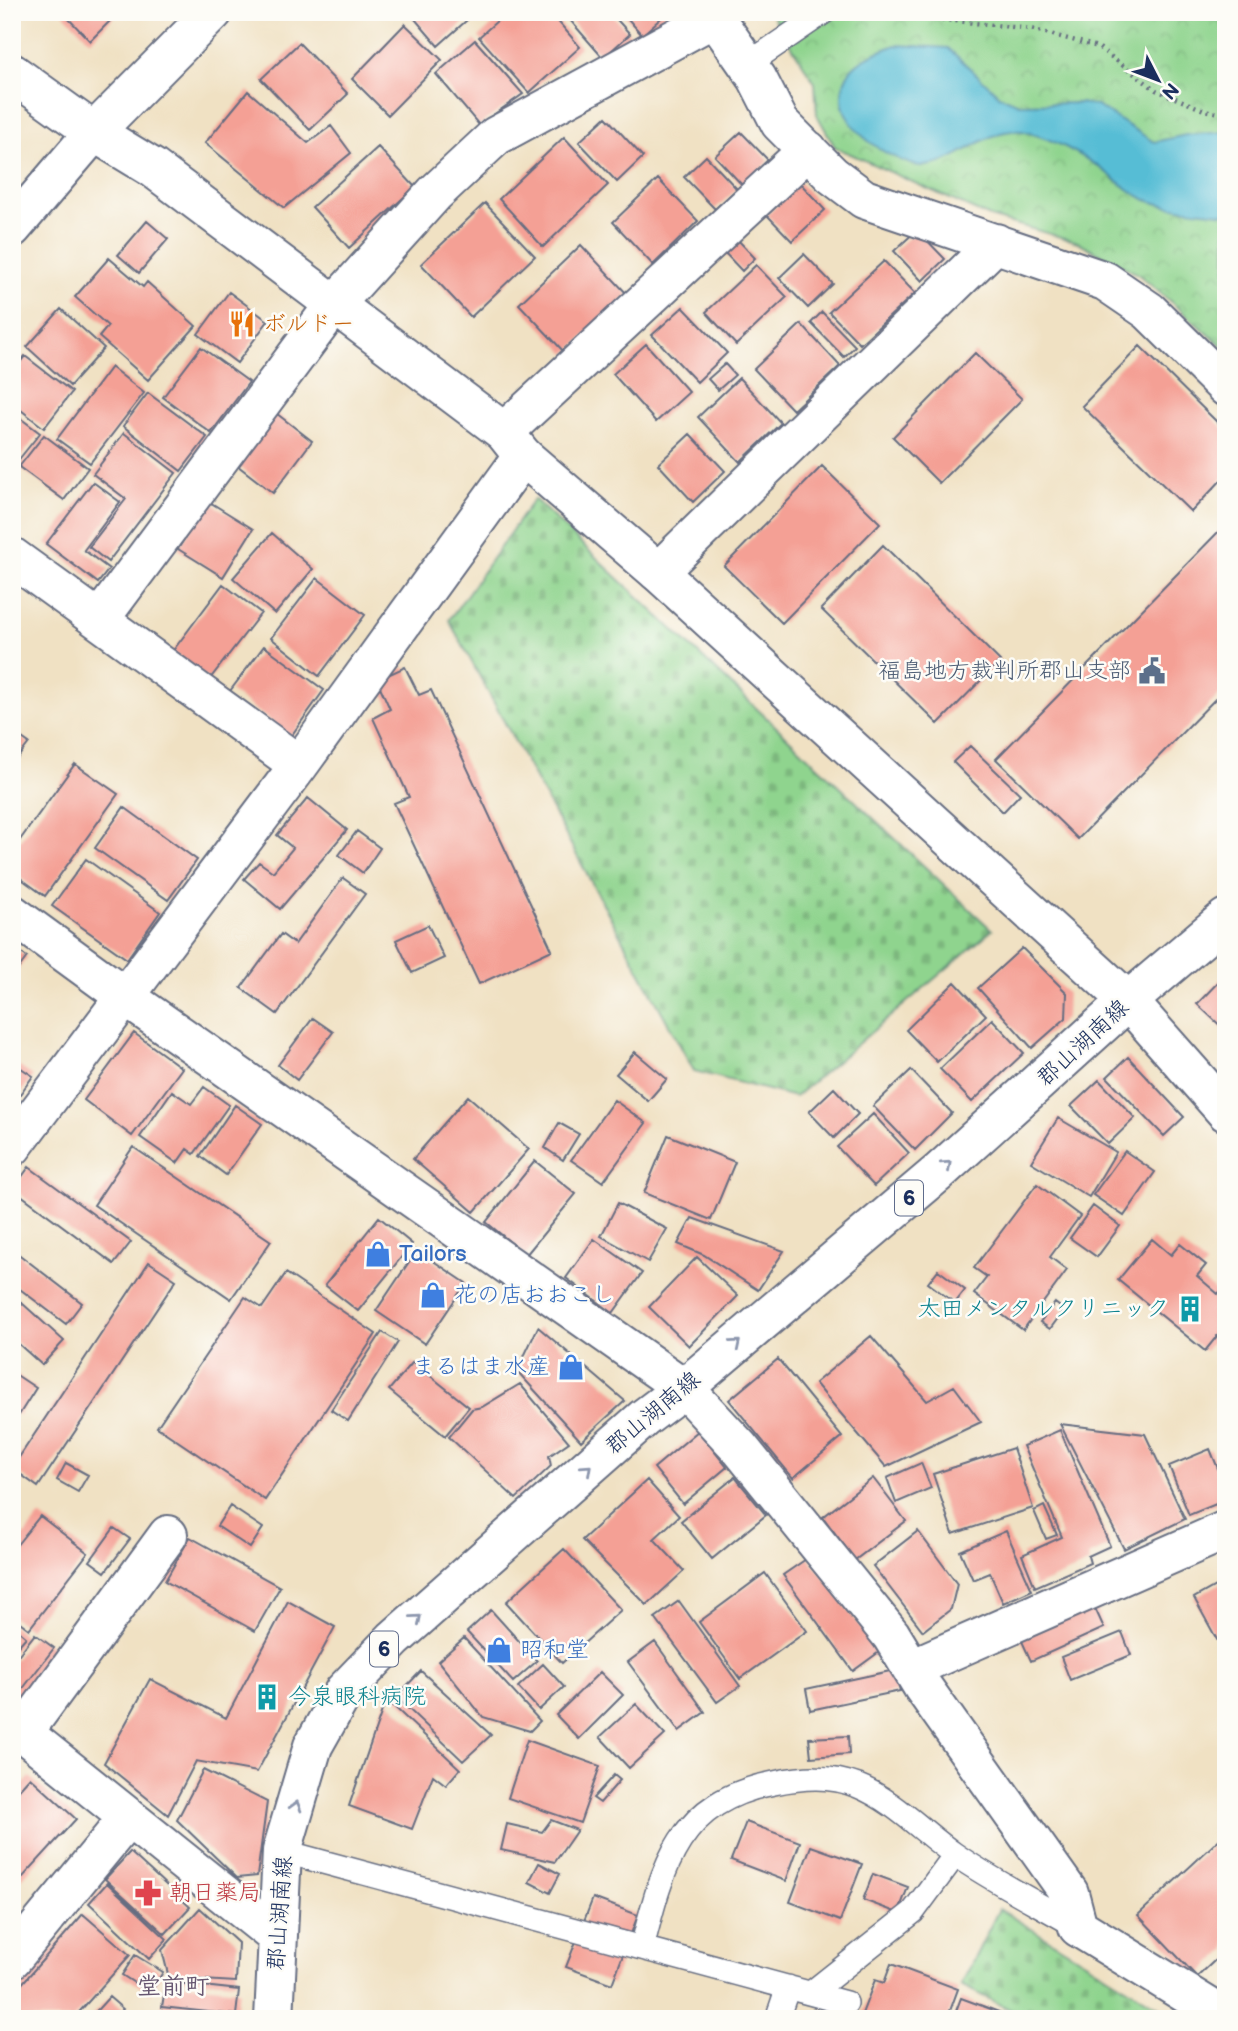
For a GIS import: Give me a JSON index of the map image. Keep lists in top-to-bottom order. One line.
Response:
{"streets":{"street":["郡山湖南線","6"]},"one_way":["郡山湖南線"],"districts":["堂前町"],"places":{"restaurant":["ボルドー"],"public building":["福島地方裁判所郡山支部"],"shop":["Tailors","花の店おおこし","まるはま水産","昭和堂"],"building":["太田メンタルクリニック","今泉眼科病院"],"pharmacy":["朝日薬局"]},"north":"bottom right"}
